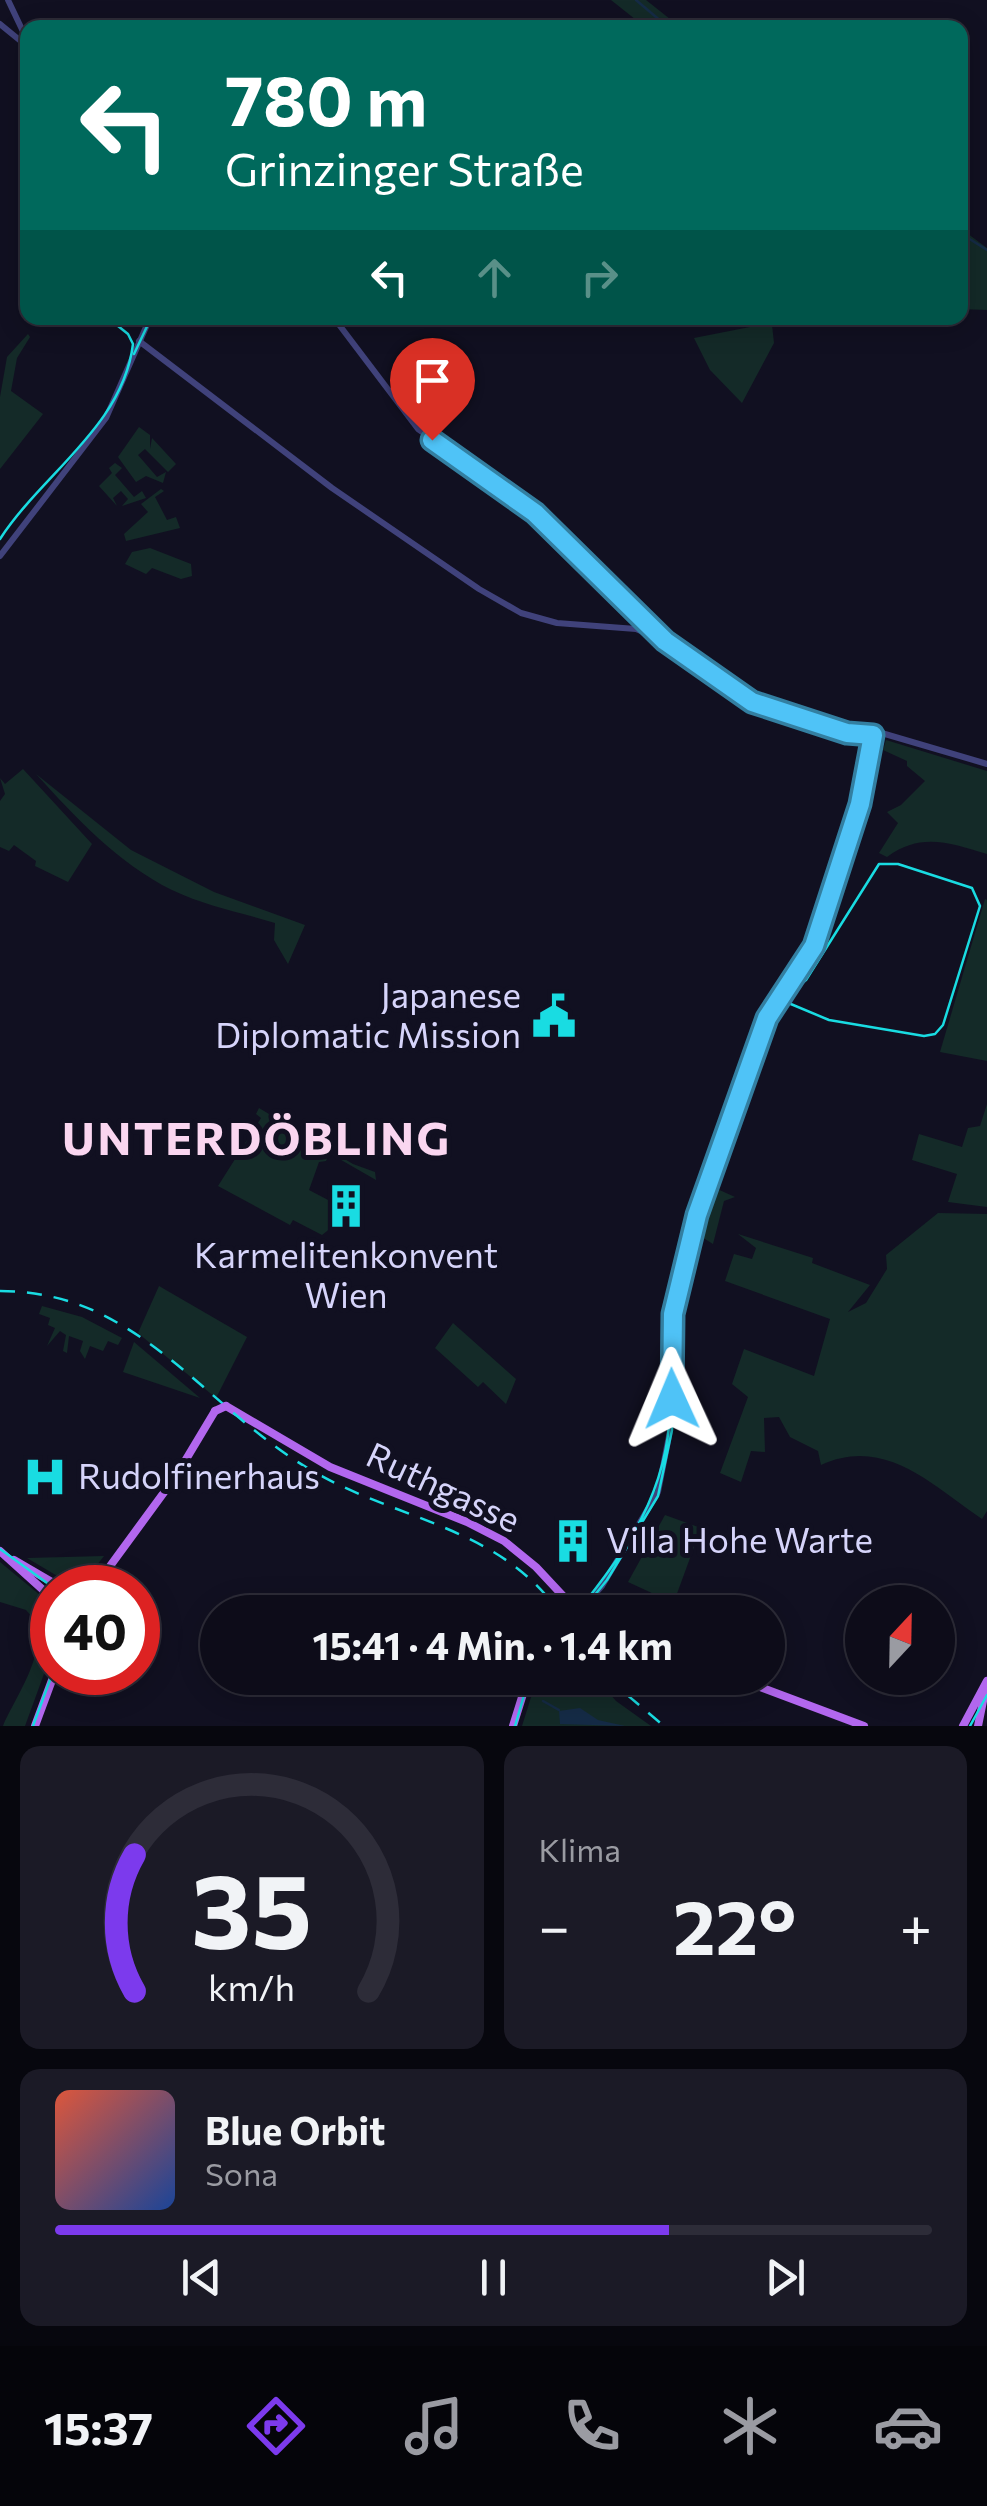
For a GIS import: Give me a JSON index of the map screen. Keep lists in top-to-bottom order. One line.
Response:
{"streets":{"main road":["Ruthgasse"]},"districts":["UNTERDÖBLING"],"places":{"public building":["Japanese Diplomatic Mission"],"building":["Karmelitenkonvent Wien","Villa Hohe Warte"],"hospital":["Rudolfinerhaus"]},"north":"top","page":{"turn":["780 m","Grinzinger Straße"],"limit":"40","trip":"15:41 · 4 Min. · 1.4 km","tile":"Klima","heat":["−","22°","+"],"song":["Blue Orbit","Sona"],"tabs":"15:37","gauge":["35","km/h"]}}
